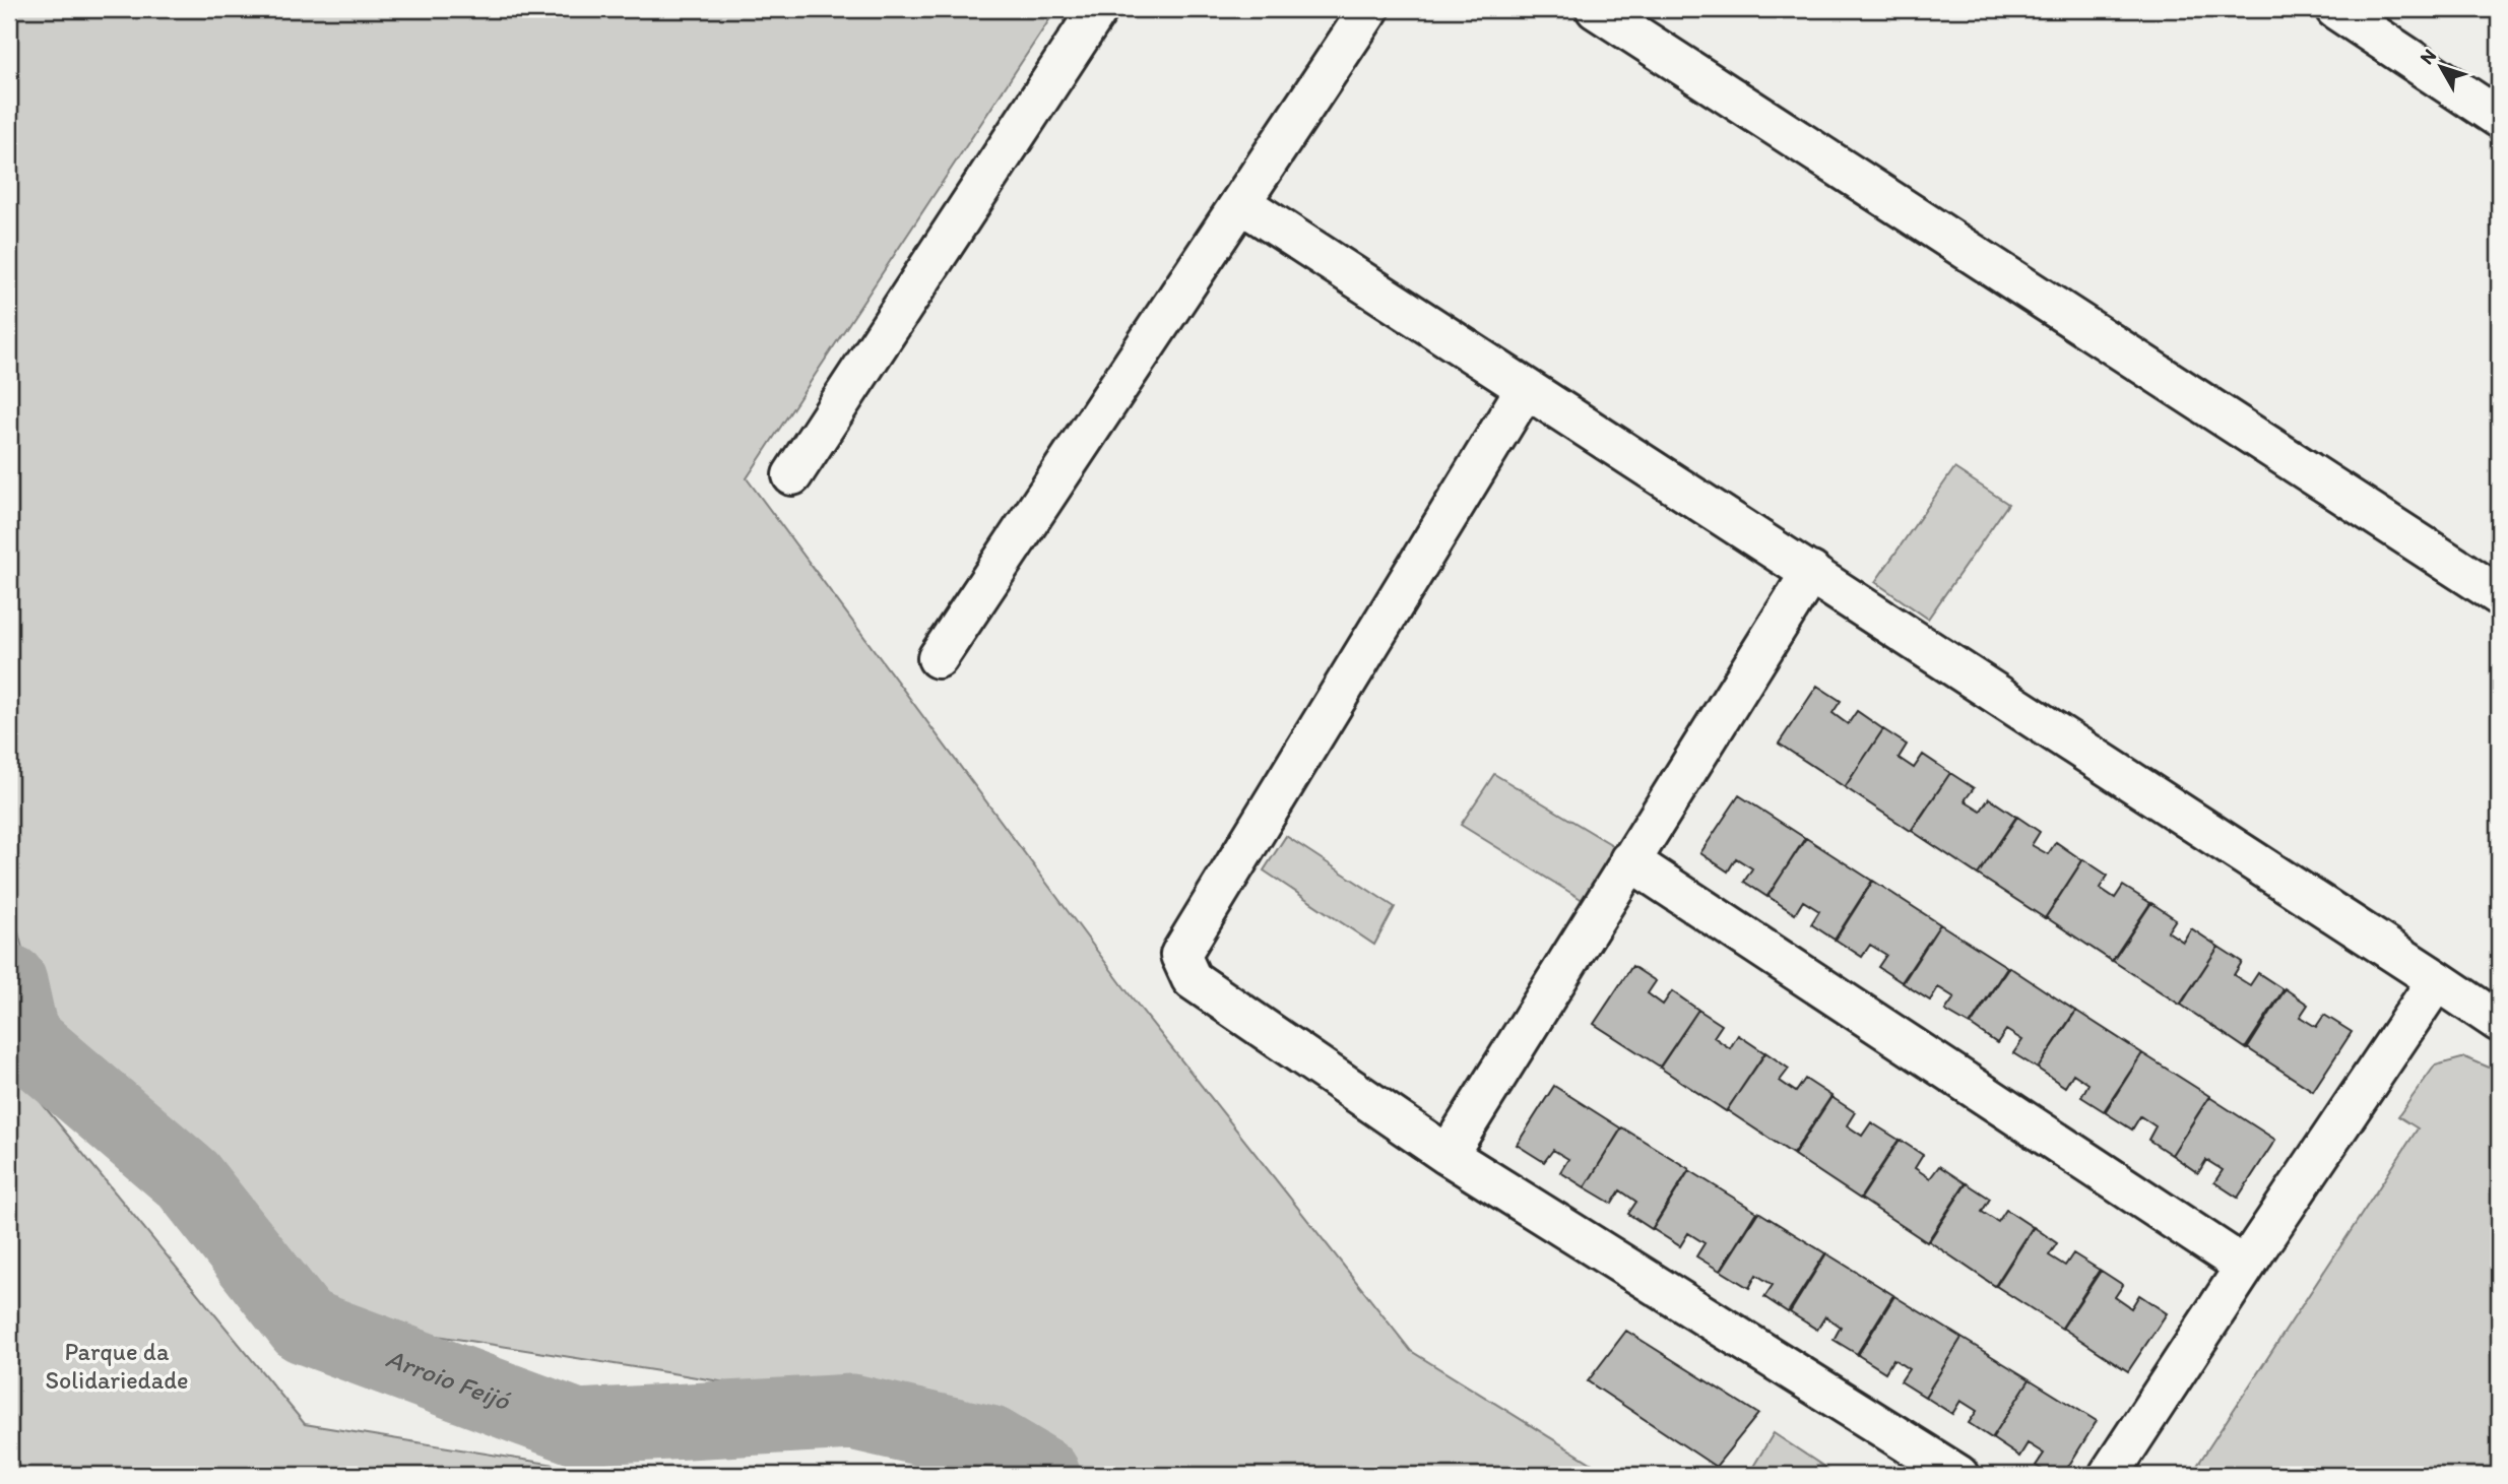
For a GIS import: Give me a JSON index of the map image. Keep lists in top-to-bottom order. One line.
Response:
{"water":["Arroio Feijó"],"parks":["Parque da Solidariedade"],"north":"top left"}
